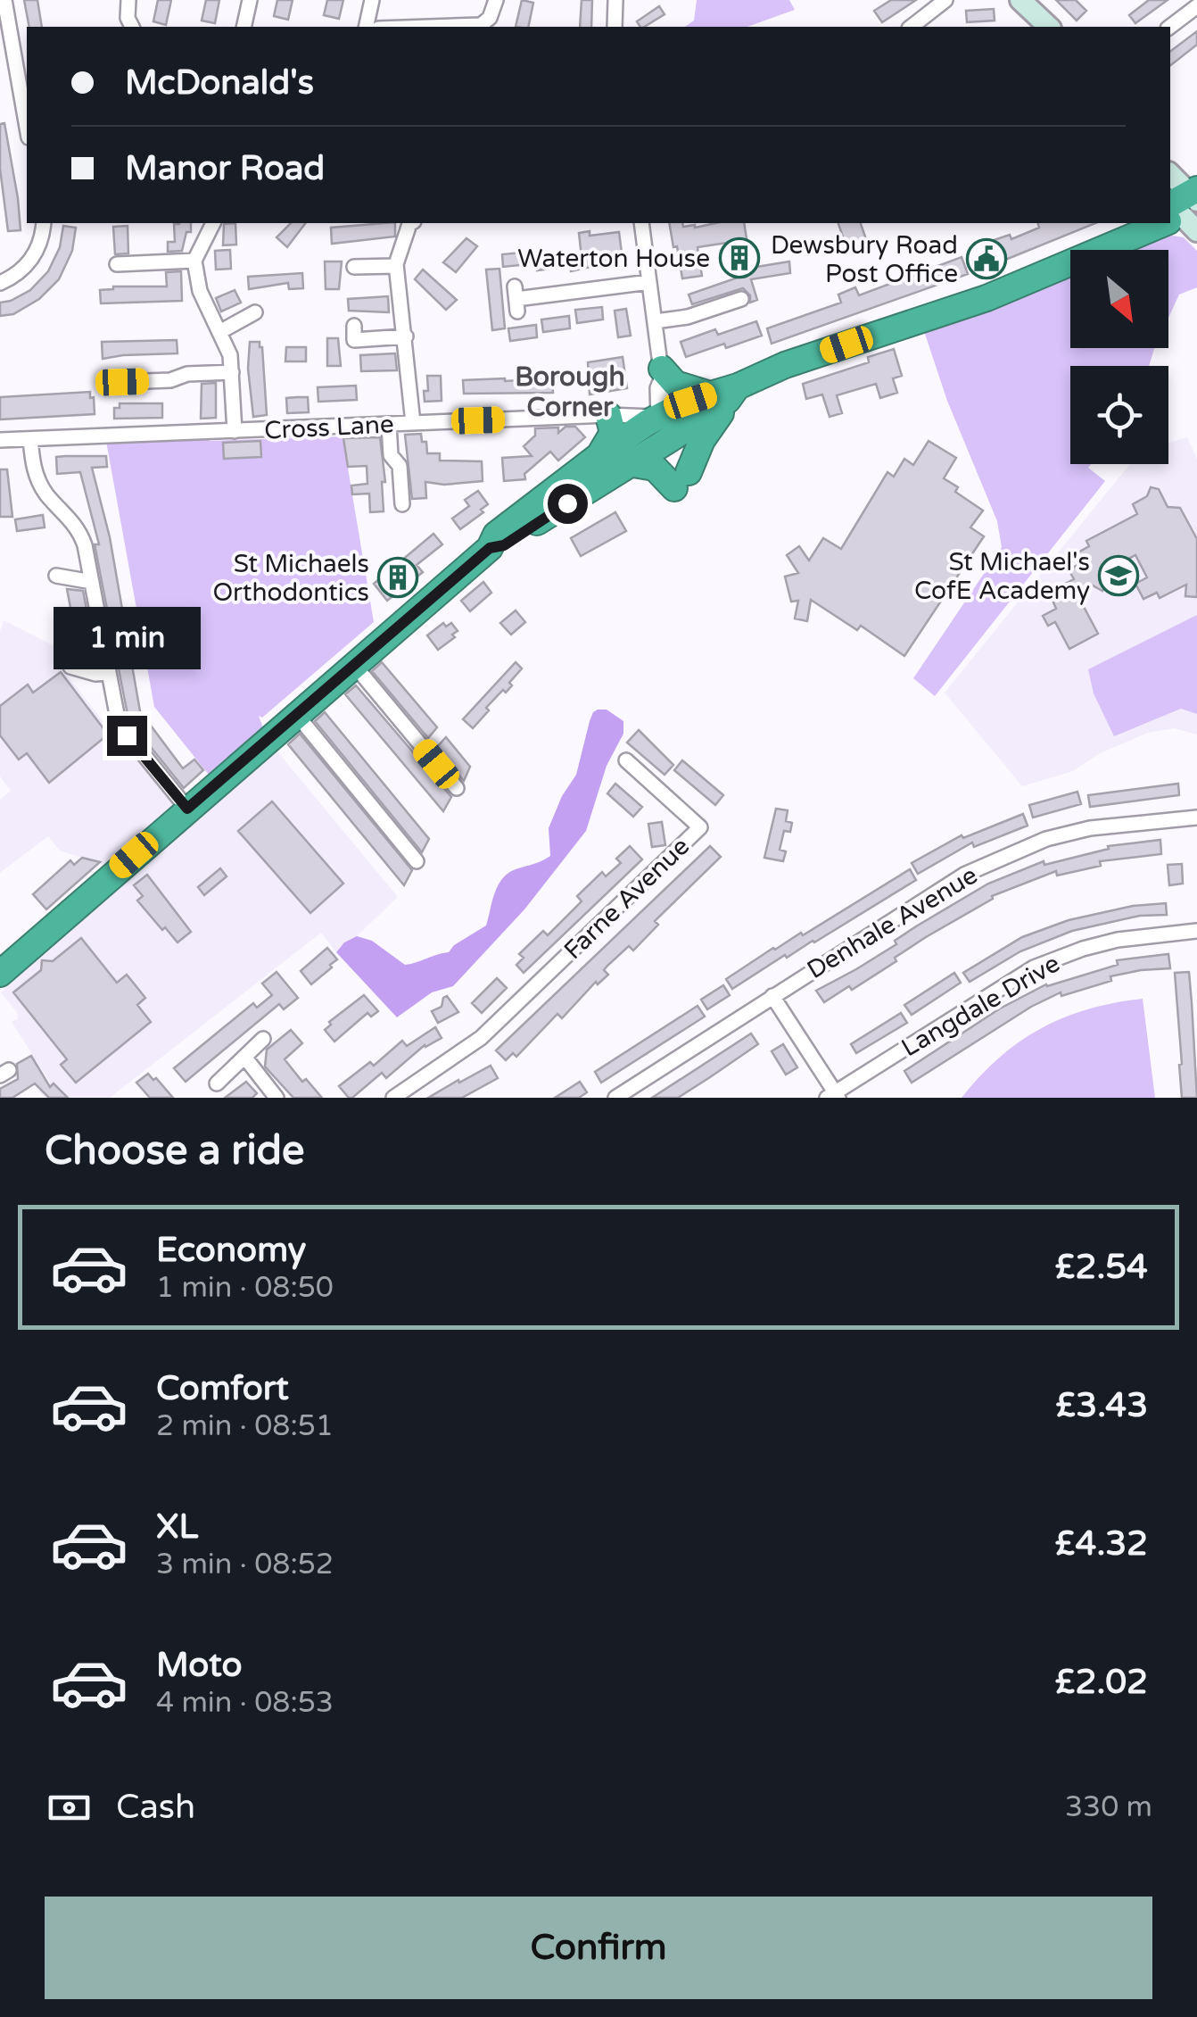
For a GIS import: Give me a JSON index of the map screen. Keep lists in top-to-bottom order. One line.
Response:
{"streets":{"street":["Cross Lane","Farne Avenue","Denhale Avenue","Langdale Drive"]},"districts":["Borough Corner"],"places":{"building":["Waterton House","St Michaels Orthodontics"],"public building":["Dewsbury Road Post Office"],"school or university":["St Michael's CofE Academy"]},"north":"bottom right","page":{"banner":["McDonald's","Manor Road"],"bubble":"1 min","heading":"Choose a ride","list":[{"name":"Economy","note":"1 min · 08:50","value":"£2.54"},{"name":"Comfort","note":"2 min · 08:51","value":"£3.43"},{"name":"XL","note":"3 min · 08:52","value":"£4.32"},{"name":"Moto","note":"4 min · 08:53","value":"£2.02"}],"pay":["Cash","330 m"],"buttons":"Confirm"}}
